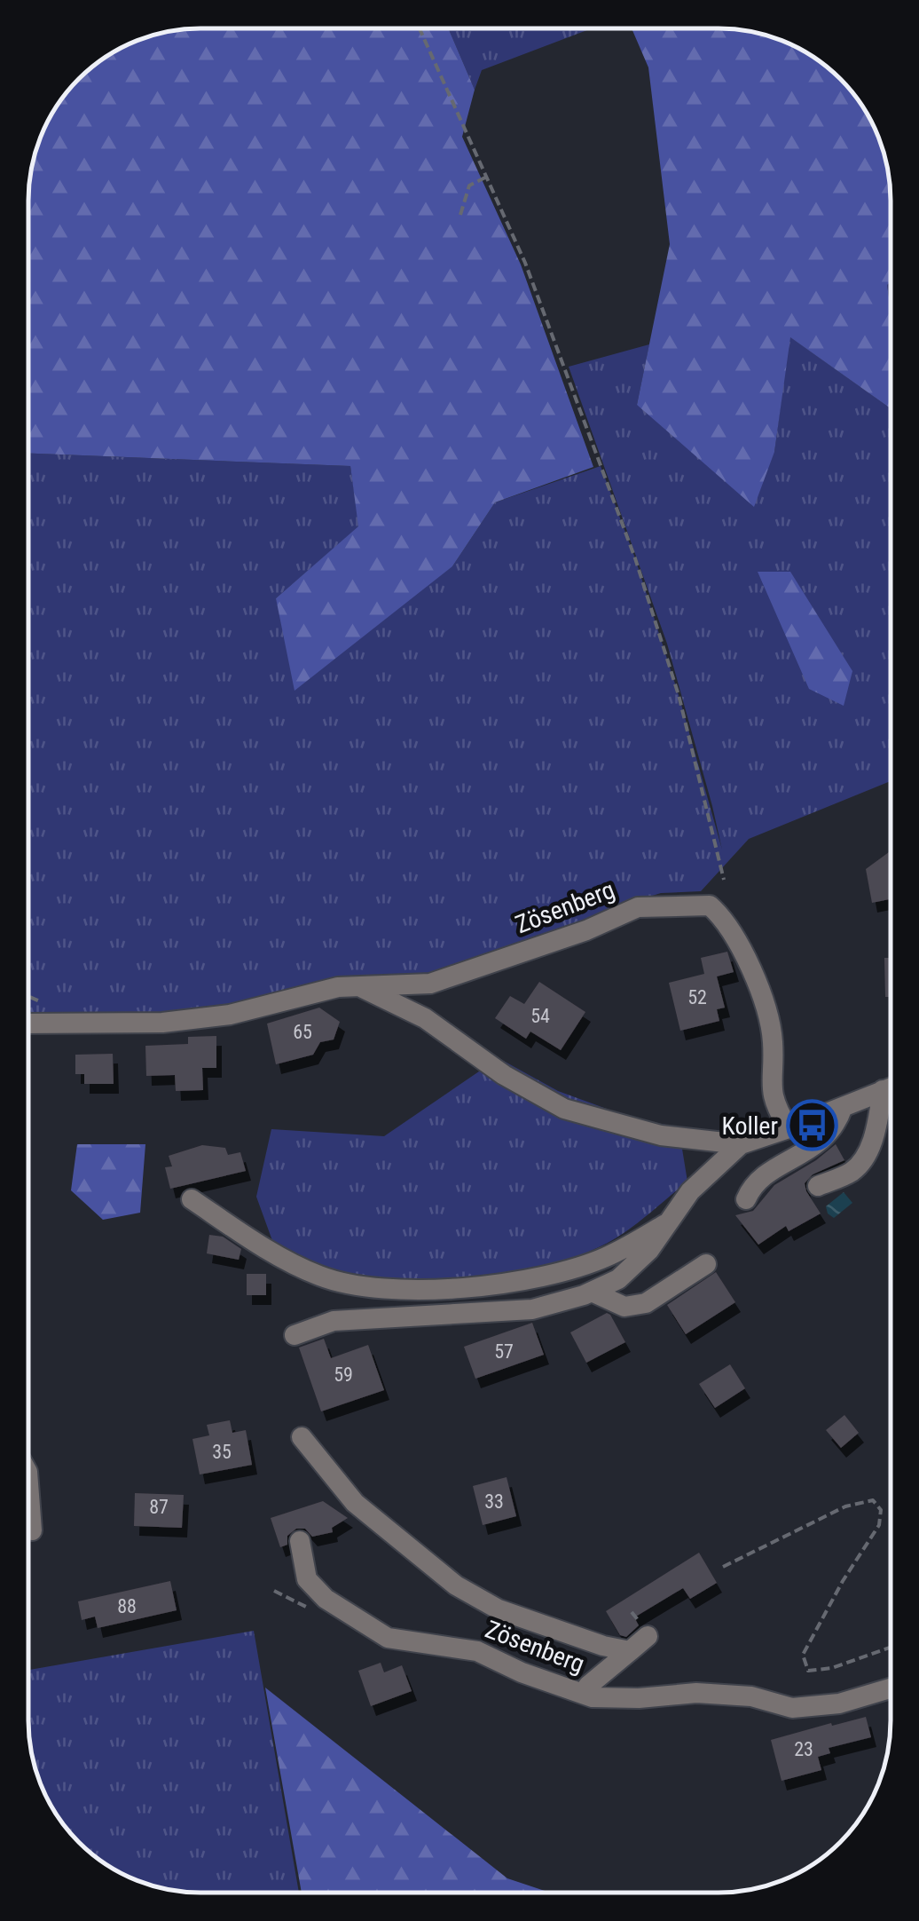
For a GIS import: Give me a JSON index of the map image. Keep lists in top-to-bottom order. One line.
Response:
{"streets":{"street":["Zösenberg"]},"places":{"bus stop":["Koller"]},"house_numbers":["52","54","65","57","59","35","33","87","88","23"]}
